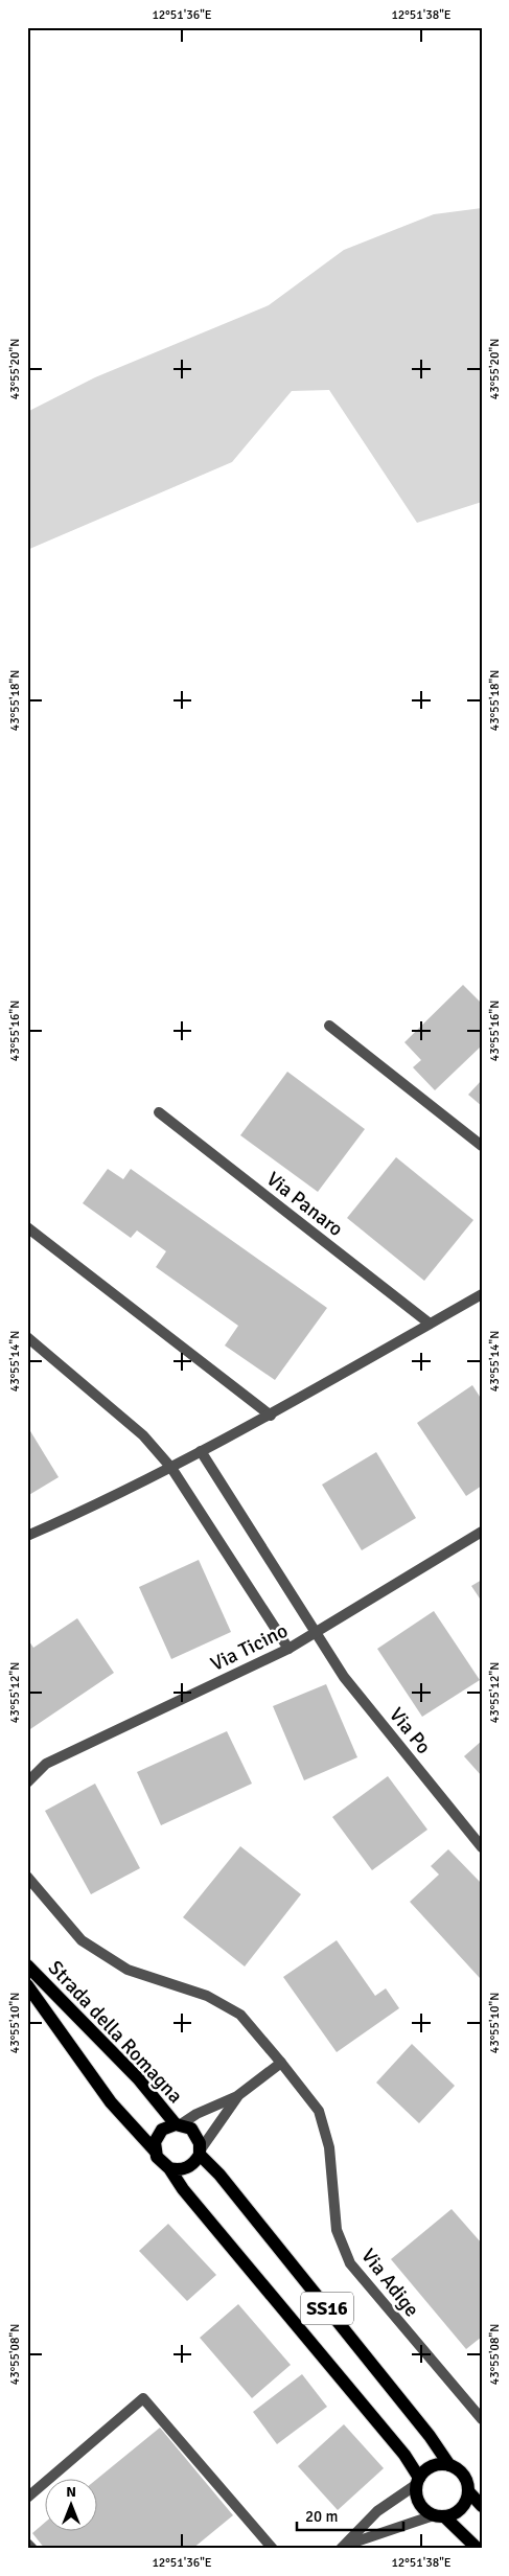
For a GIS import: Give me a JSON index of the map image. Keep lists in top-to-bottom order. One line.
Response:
{"streets":{"main road":["Strada della Romagna","SS16"],"street":["Via Panaro","Via Ticino","Via Po","Via Adige"]},"crossings":[["Via Ticino","Via Po"]],"scale_bar":"20 m","north":"top","coordinates":["12°51'36\"E","12°51'38\"E","43°55'20\"N","43°55'18\"N","43°55'16\"N","43°55'14\"N","43°55'12\"N","43°55'10\"N","43°55'08\"N"]}
